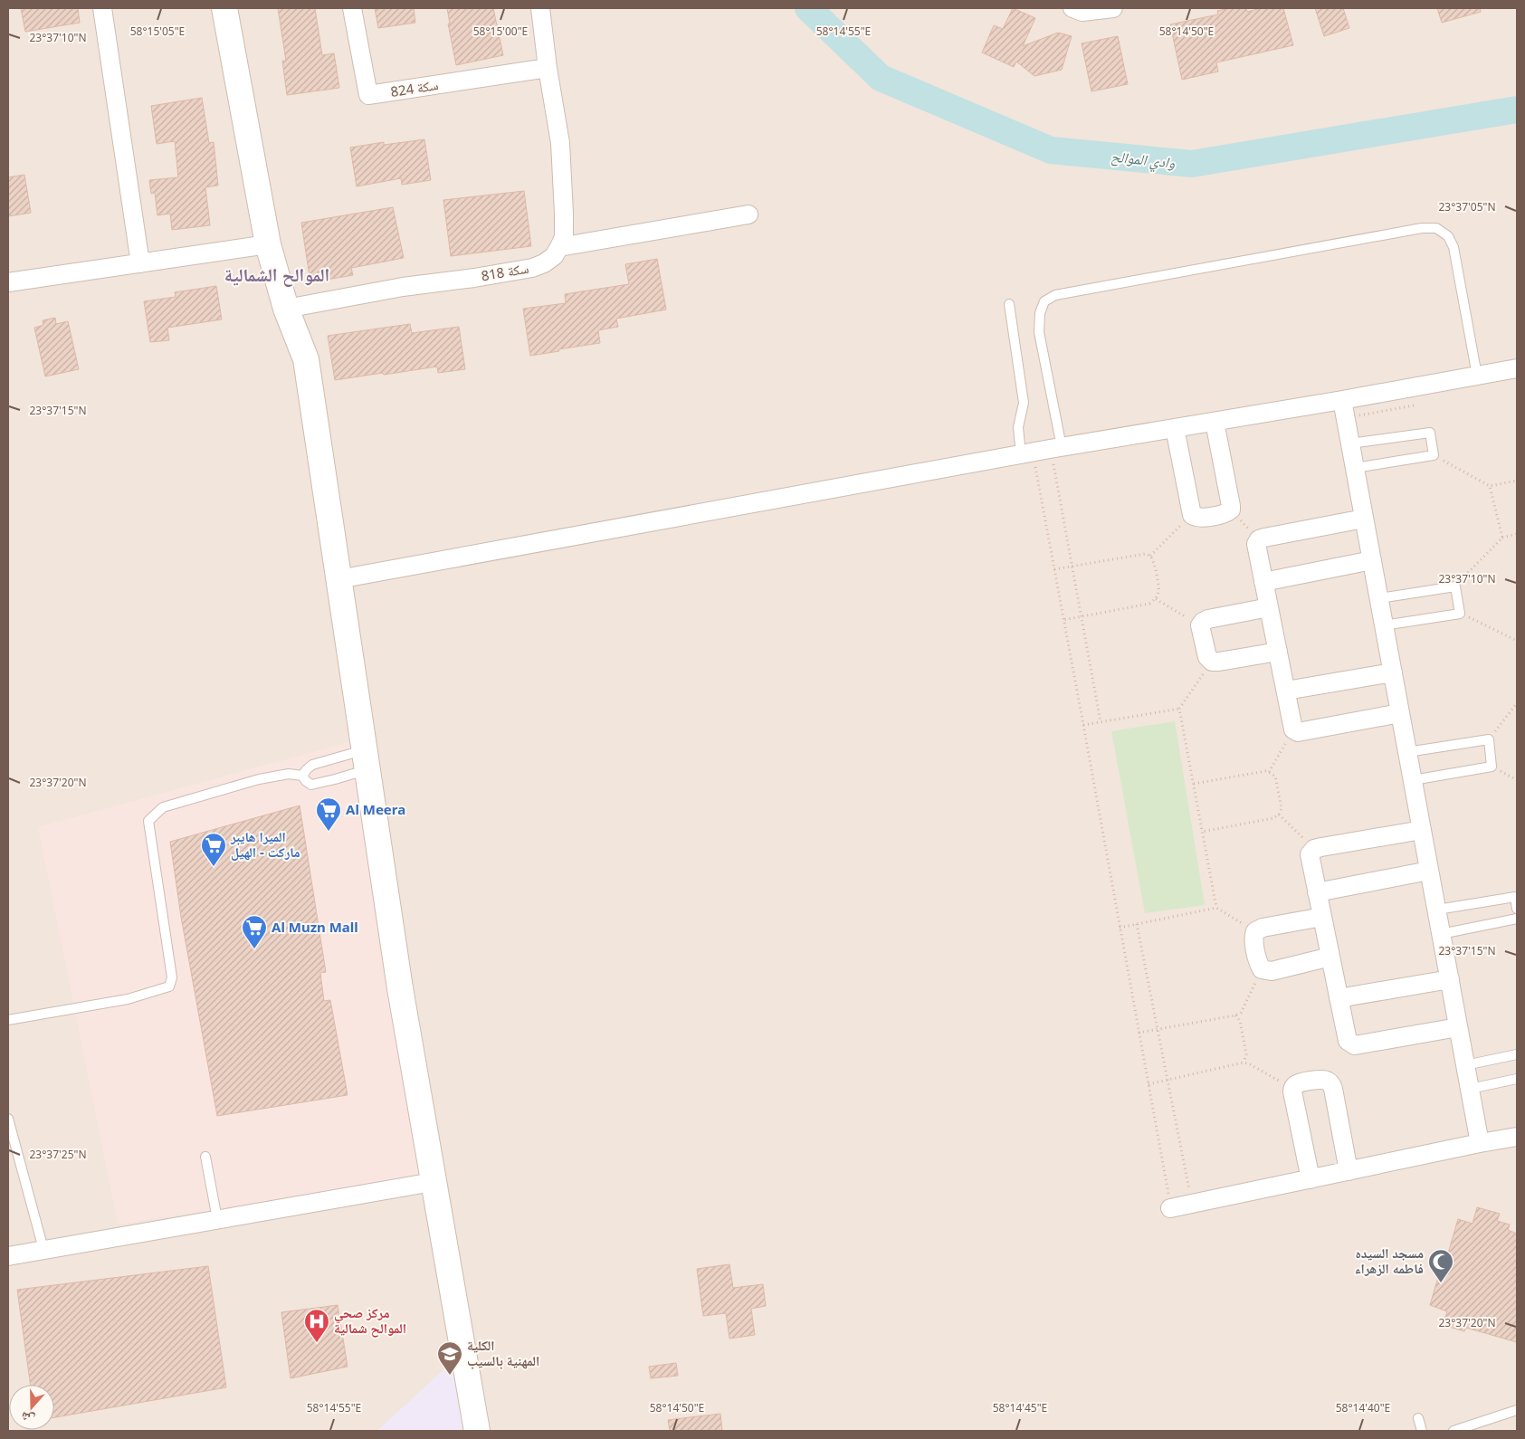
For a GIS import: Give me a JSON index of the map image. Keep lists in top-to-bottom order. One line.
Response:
{"streets":{"street":["سكة 824","سكة 818"]},"districts":["الموالح الشمالية"],"water":["وادي الموالح"],"places":{"supermarket":["Al Meera","الميرا هايبر ماركت - الهيل","Al Muzn Mall"],"mosque":["مسجد السيده فاطمه الزهراء"],"hospital":["مركز صحي الموالح شمالية"],"school or university":["الكلية المهنية بالسيب"]},"north":"bottom","coordinates":["58°15'05\"E","58°15'00\"E","58°14'55\"E","58°14'50\"E","23°37'10\"N","23°37'05\"N","23°37'15\"N","23°37'20\"N","23°37'25\"N","58°14'45\"E","58°14'40\"E"]}
